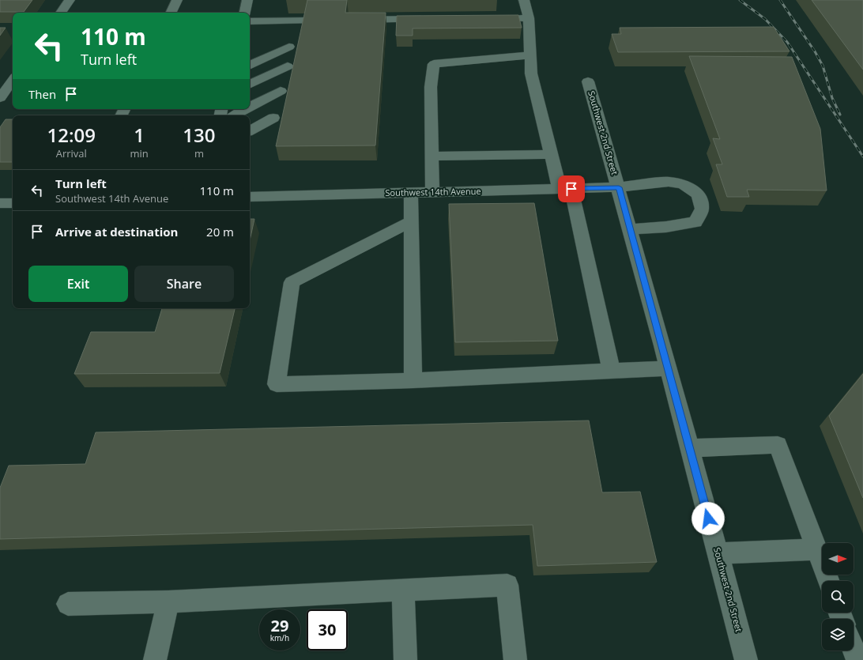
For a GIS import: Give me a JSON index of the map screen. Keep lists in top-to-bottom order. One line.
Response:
{"streets":{"street":["Southwest 2nd Street","Southwest 14th Avenue"]},"crossings":[["Southwest 2nd Street","Southwest 14th Avenue"]],"north":"right","page":{"turn":["110 m","Turn left"],"then":"Then","eta":["12:09","Arrival","1","min","130","m"],"list":[{"name":"Turn left","note":"Southwest 14th Avenue","value":"110 m"},{"name":"Arrive at destination","value":"20 m"}],"buttons":["Exit","Share"],"speed":"29 km/h","limit":"30"}}
